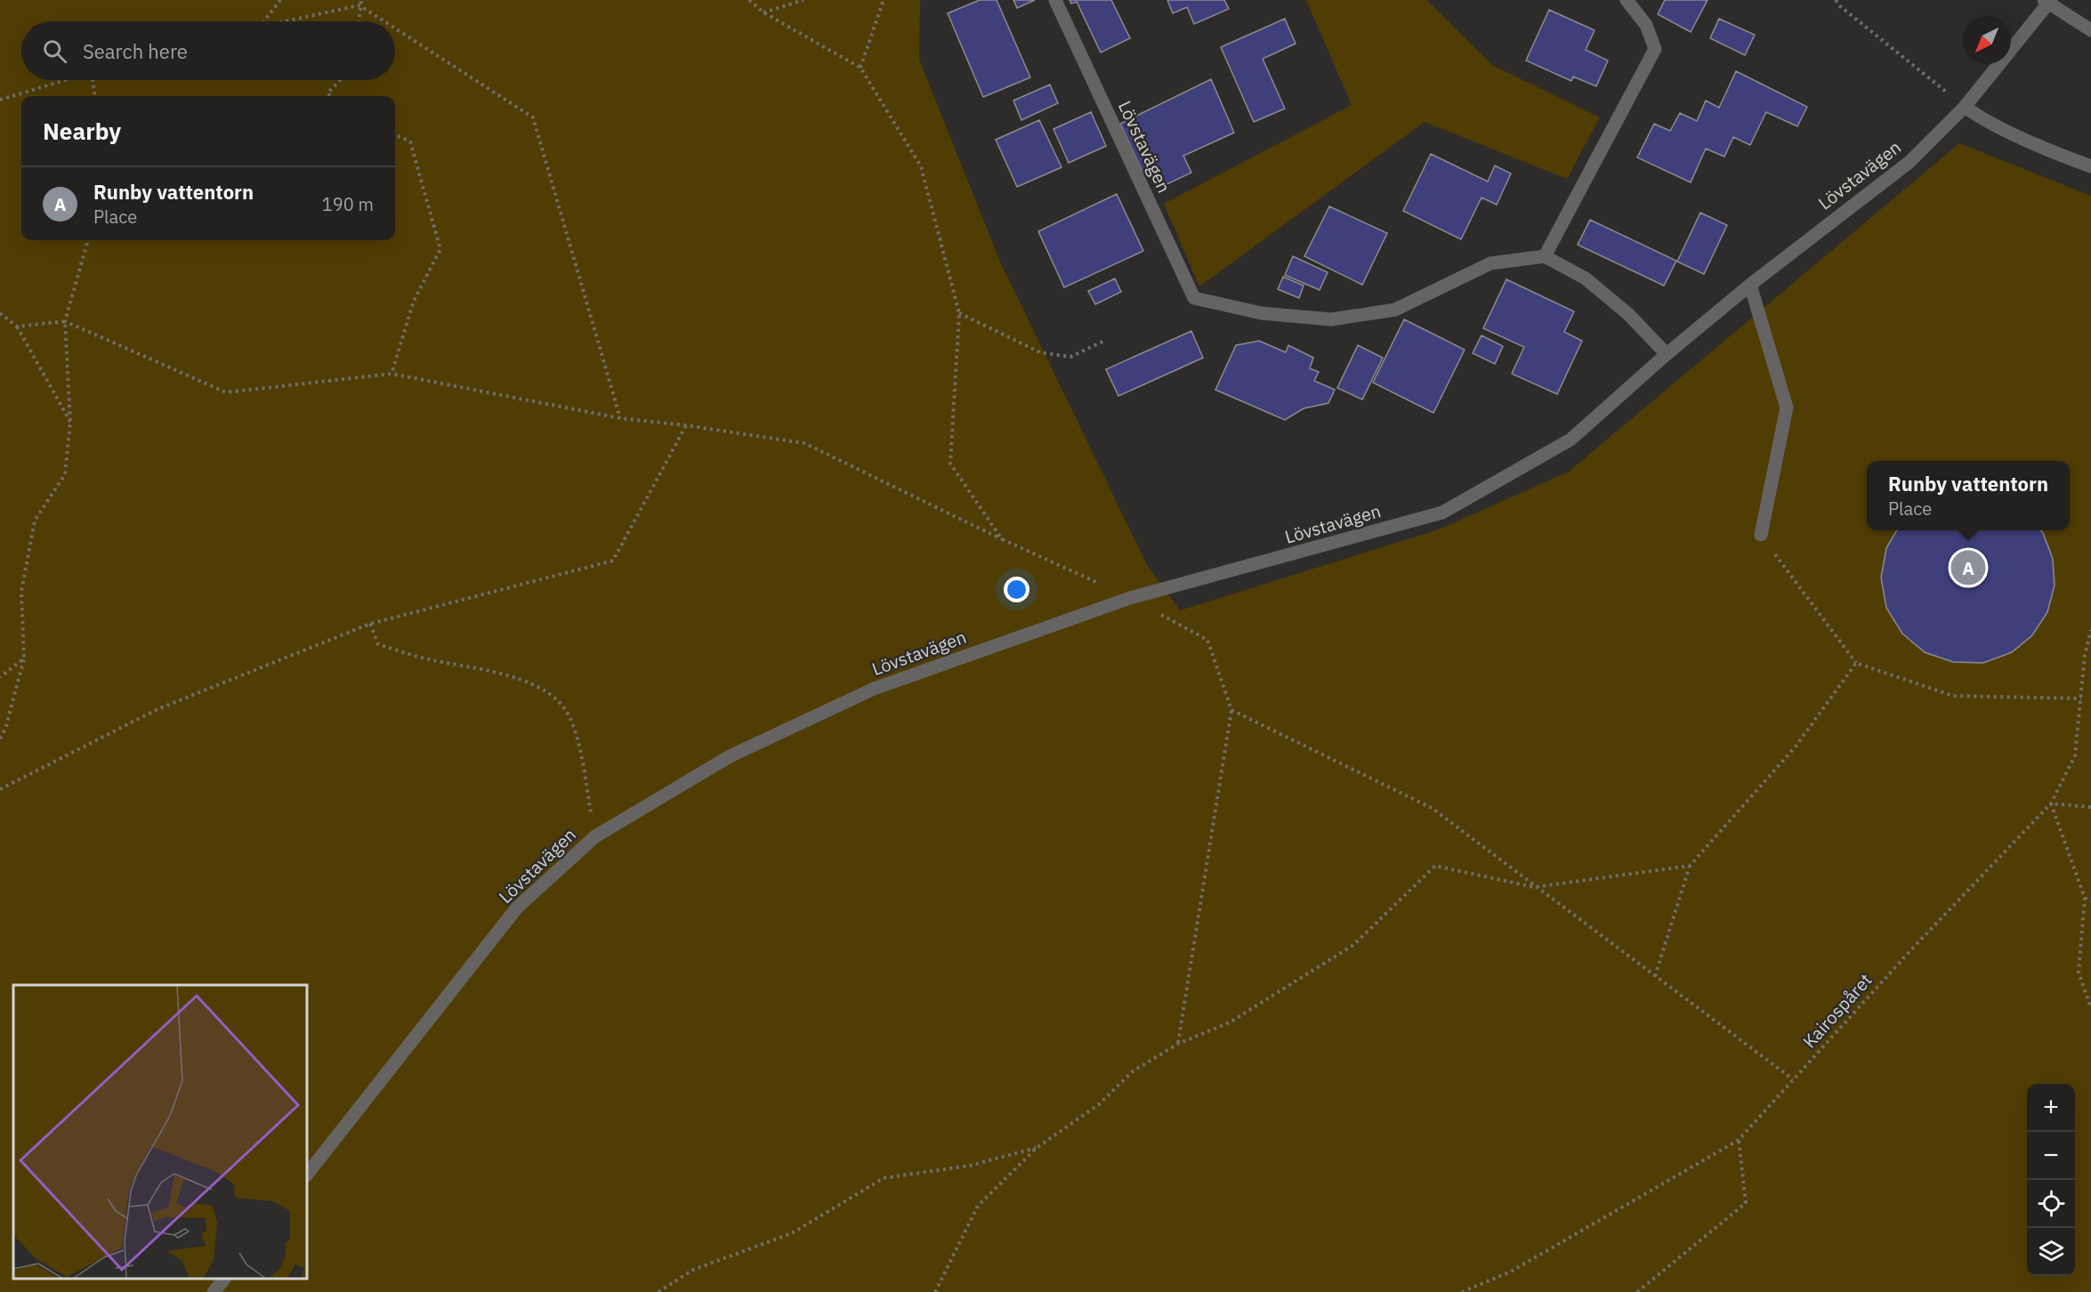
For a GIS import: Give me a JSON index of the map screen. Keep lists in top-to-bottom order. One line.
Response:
{"streets":{"street":["Lövstavägen"],"path":["Kairospåret"]},"north":"bottom left","page":{"search":"Search here","heading":"Nearby","list":[{"mark":"A","name":"Runby vattentorn","note":"Place","value":"190 m"}],"popup":["Runby vattentorn","Place"],"pins":"A","map_buttons":["+","−"]}}
